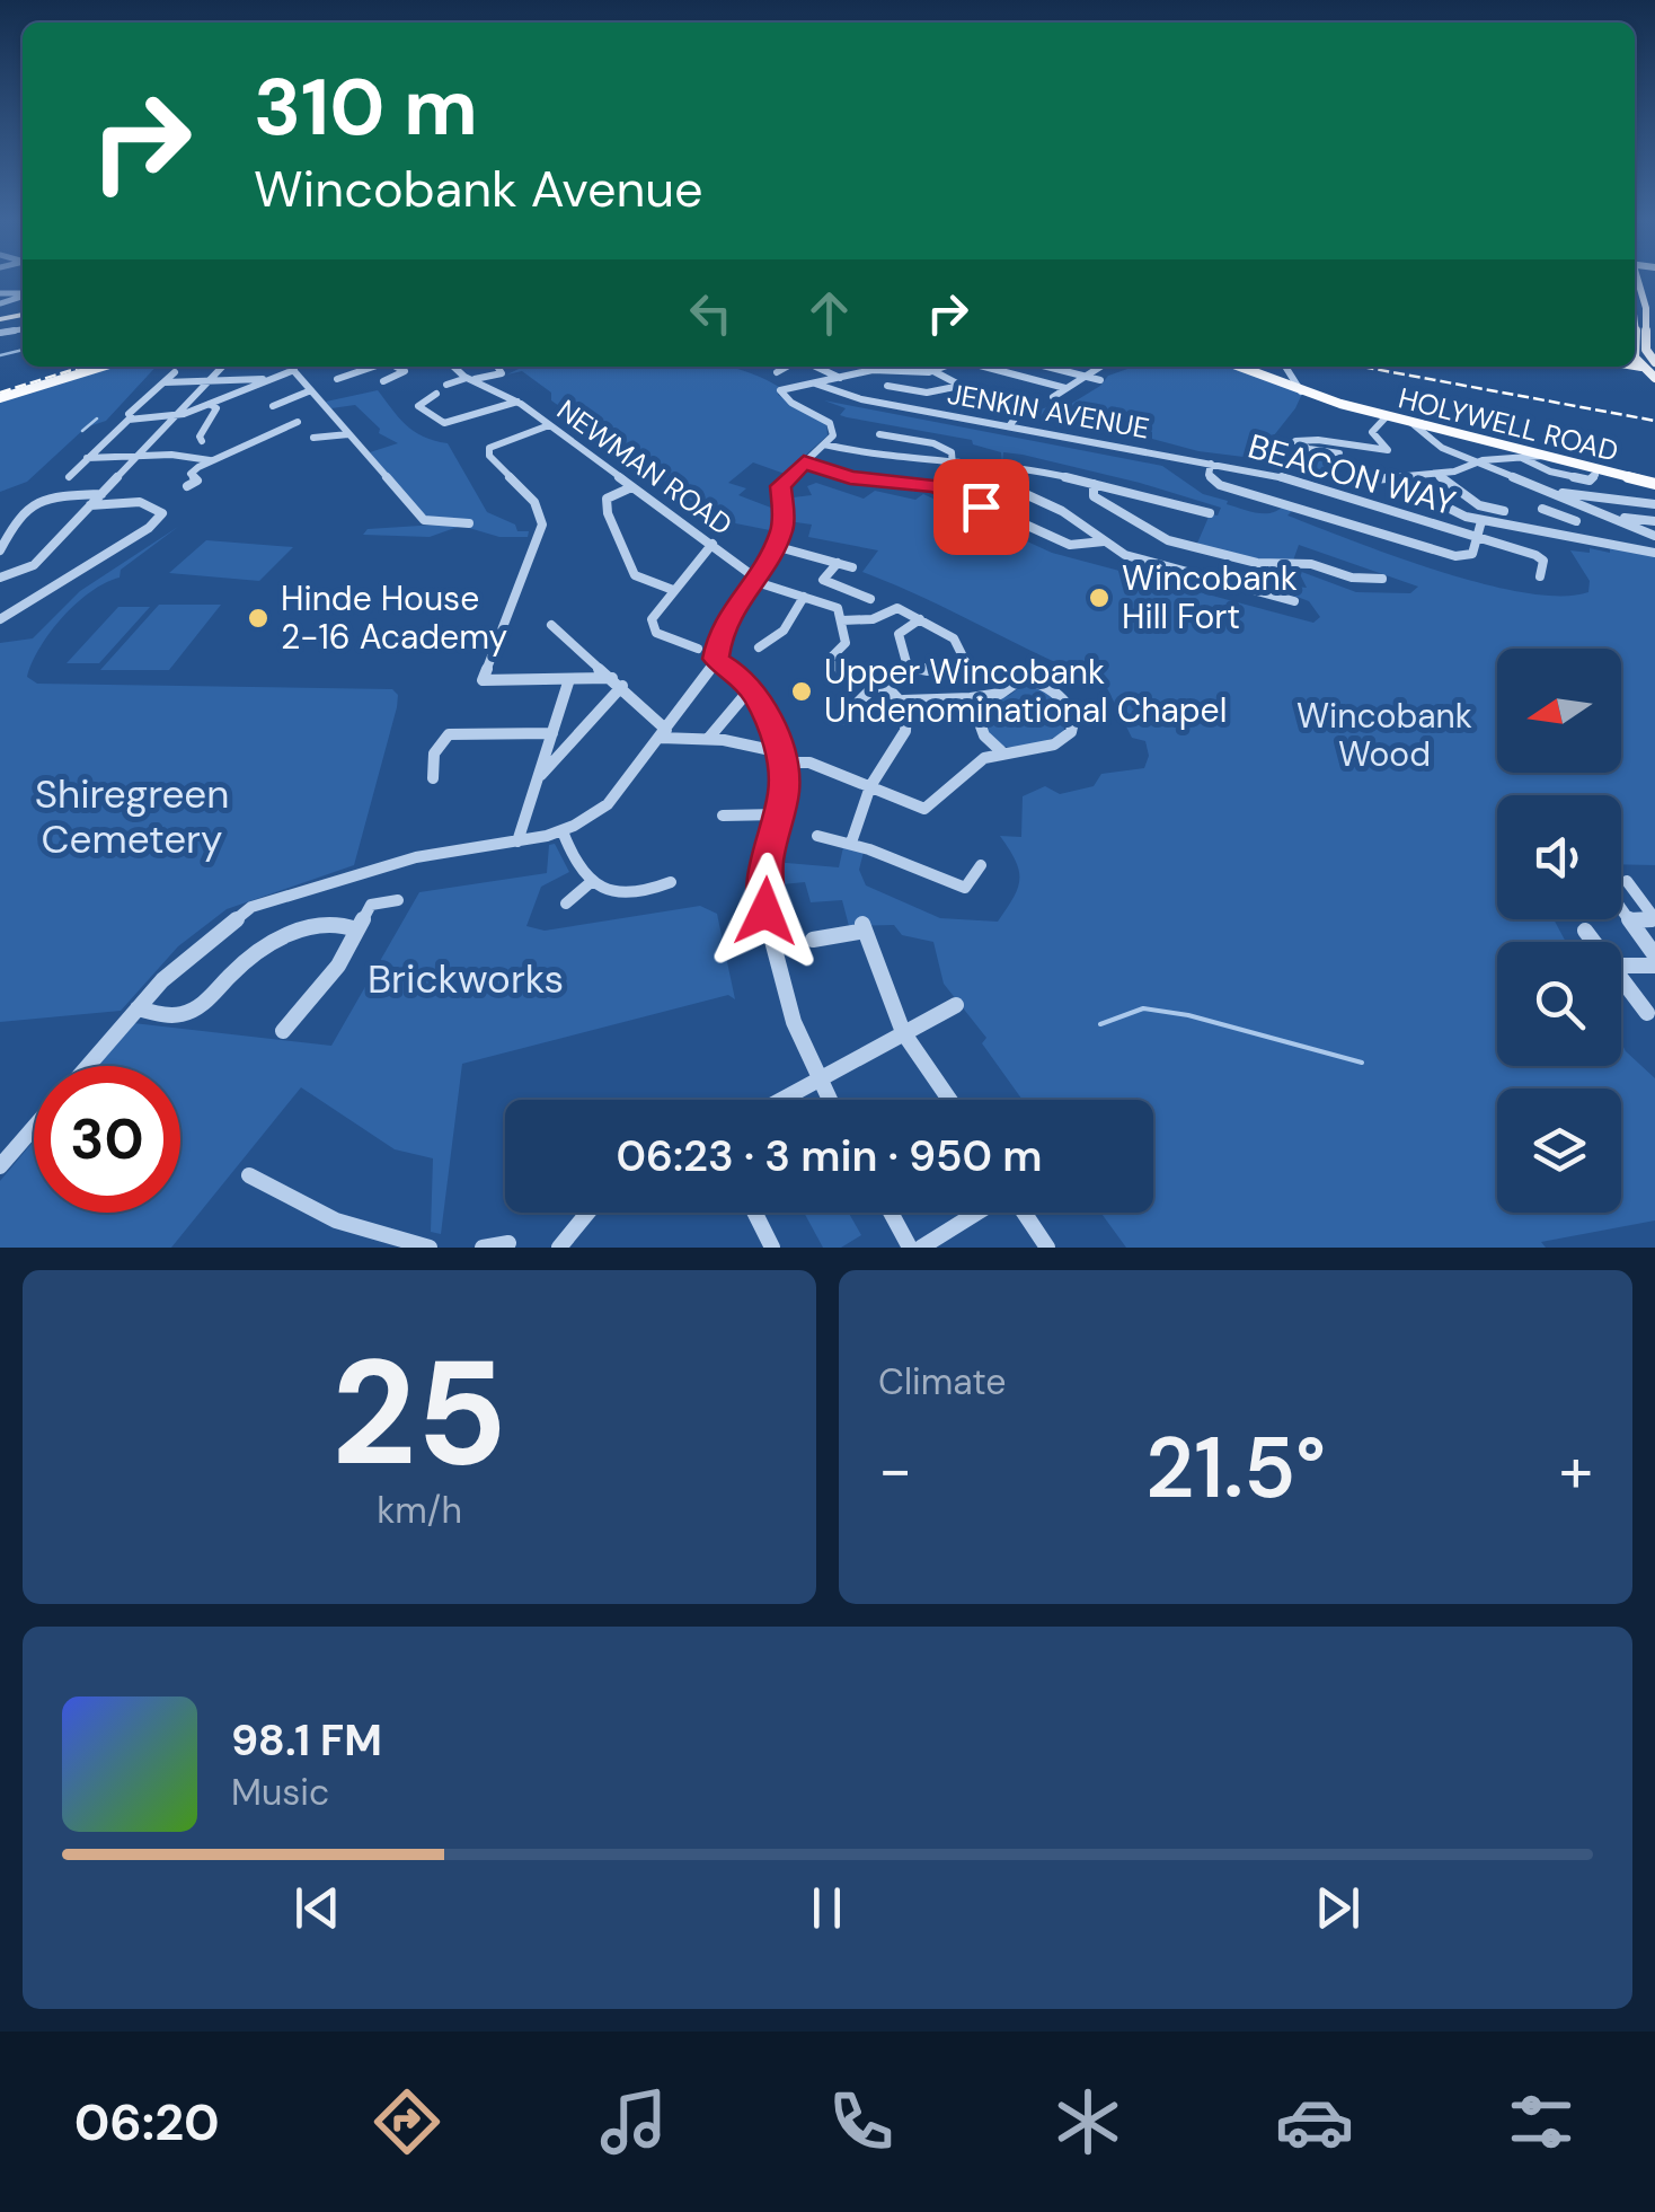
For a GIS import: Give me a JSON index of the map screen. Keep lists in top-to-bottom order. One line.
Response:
{"streets":{"main road":["HOLYWELL ROAD"],"street":["JENKIN AVENUE","NEWMAN ROAD","BEACON WAY"]},"crossings":[["JENKIN AVENUE","BEACON WAY"]],"parks":["Wincobank Wood","Shiregreen Cemetery","Brickworks"],"places":["Wincobank Hill Fort","Hinde House 2-16 Academy","Upper Wincobank Undenominational Chapel"],"north":"left","page":{"turn":["310 m","Wincobank Avenue"],"limit":"30","trip":"06:23 · 3 min · 950 m","tile":[["25","km/h"],"Climate"],"heat":["−","21.5°","+"],"song":["98.1 FM","Music"],"tabs":"06:20"}}
